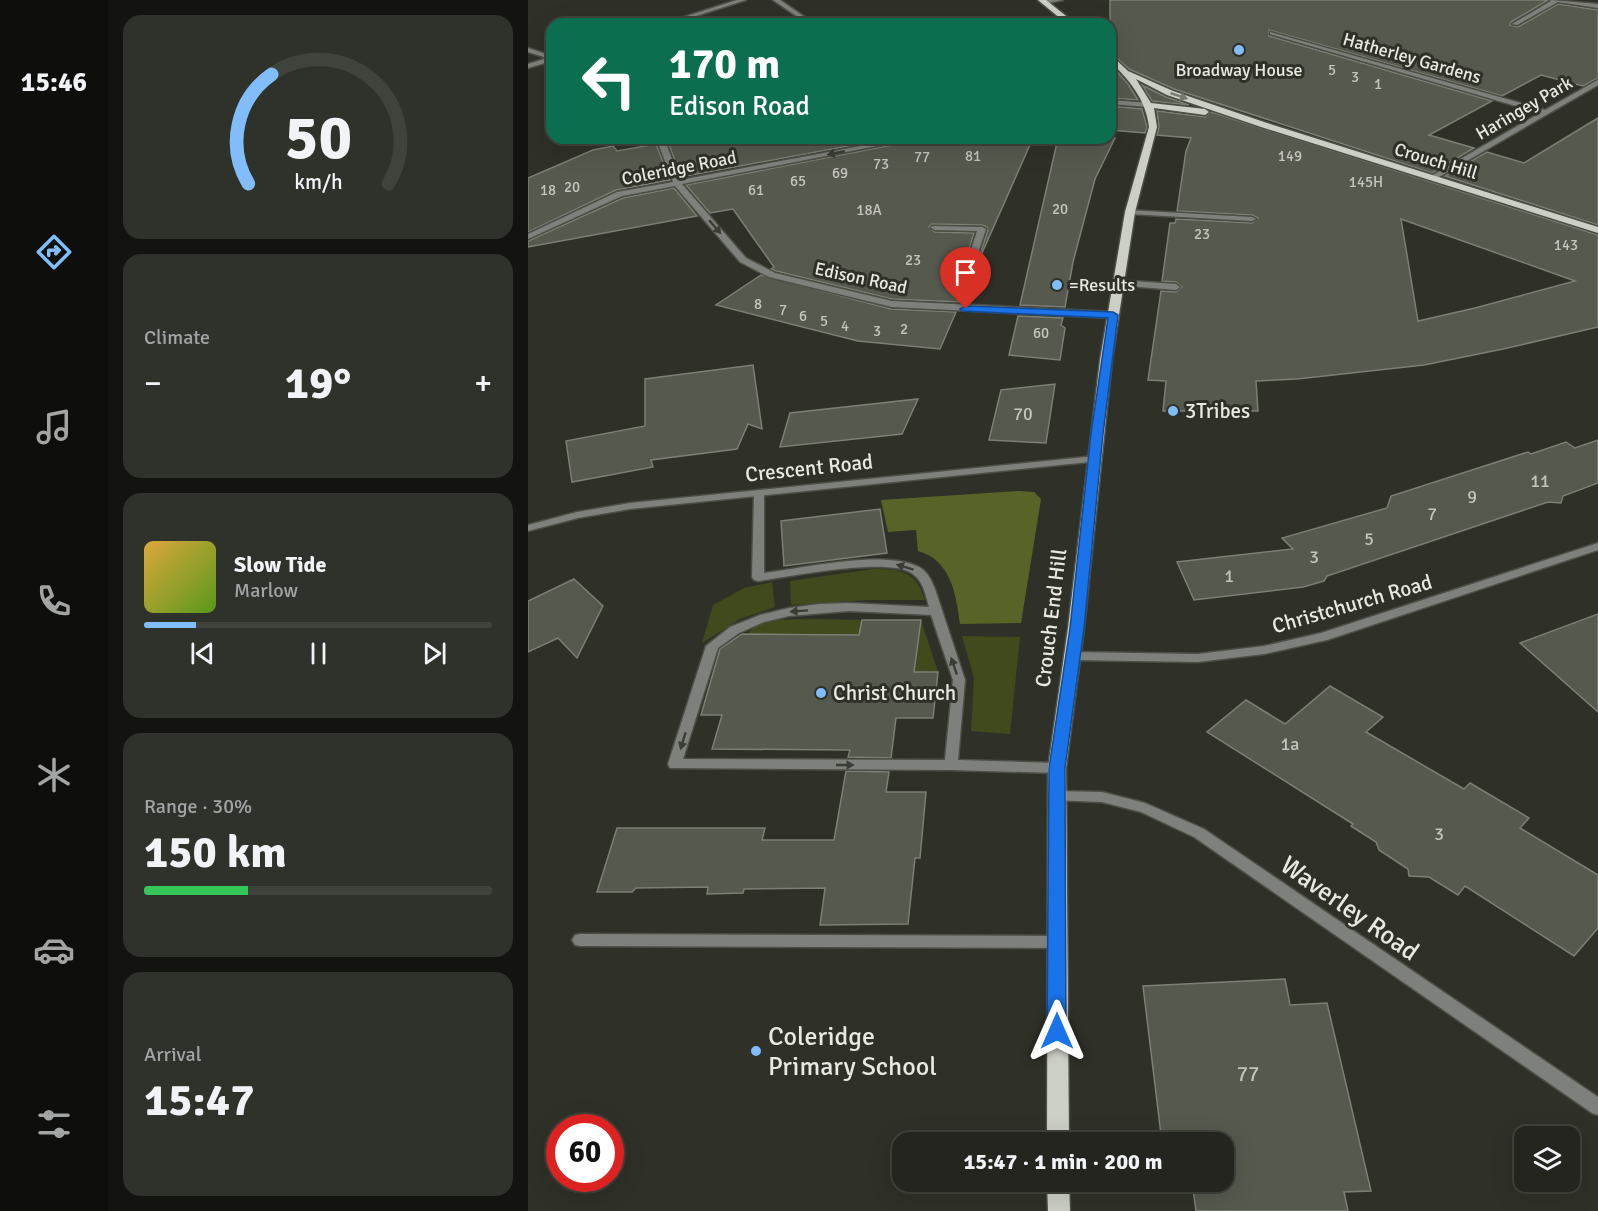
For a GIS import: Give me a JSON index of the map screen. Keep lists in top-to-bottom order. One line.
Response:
{"streets":{"main road":["Crouch Hill","Crouch End Hill"],"street":["Hatherley Gardens","Haringey Park","Coleridge Road","Edison Road","Crescent Road","Christchurch Road","Waverley Road"]},"crossings":[["Hatherley Gardens","Haringey Park"],["Haringey Park","Crouch Hill"],["Crouch Hill","Crouch End Hill"],["Coleridge Road","Edison Road"],["Edison Road","Crouch End Hill"],["Crescent Road","Crouch End Hill"],["Christchurch Road","Crouch End Hill"],["Crouch End Hill","Waverley Road"]],"one_way":["Coleridge Road","Edison Road"],"places":["Broadway House","=Results","3Tribes","Christ Church","Coleridge Primary School"],"house_numbers":["5","3","1","81","149","77","73","69","65","145H","20","18","61","20","18A","23","143","23","8","7","6","5","4","2","3","60","70","11","9","7","5","3","1","1a","3","77"],"page":{"tabs":"15:46","turn":["170 m","Edison Road"],"tile":["Climate",["Range · 30%","150 km"],["Arrival","15:47"]],"heat":["−","19°","+"],"song":["Slow Tide","Marlow"],"limit":"60","trip":"15:47 · 1 min · 200 m","gauge":["50","km/h"]}}
